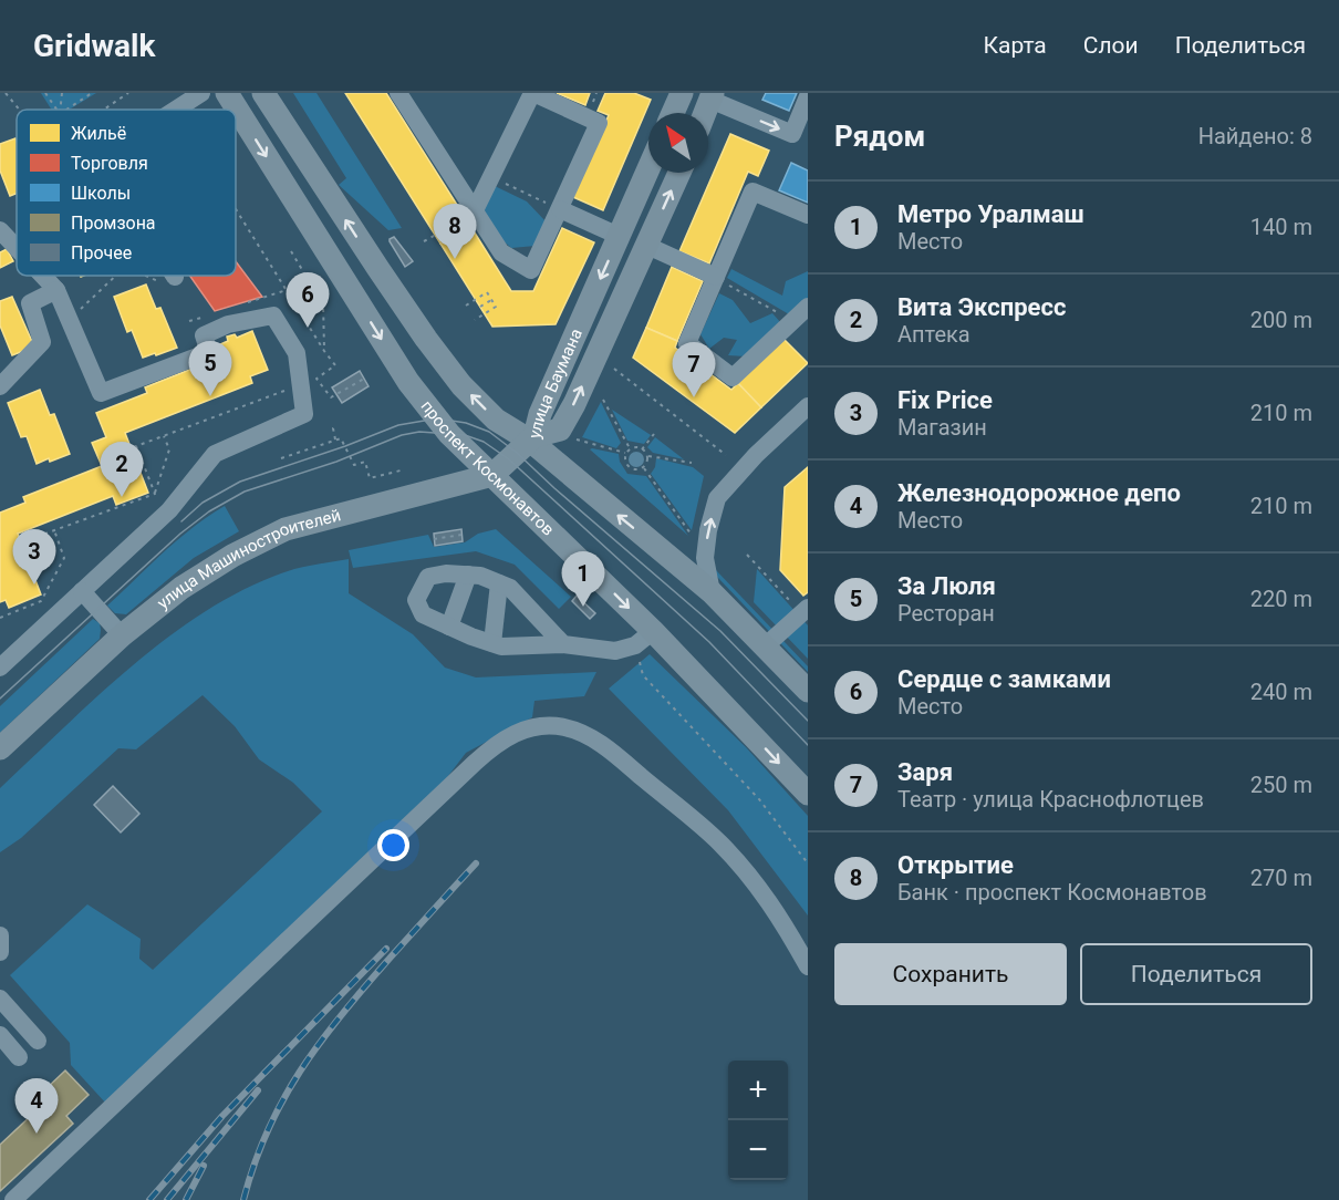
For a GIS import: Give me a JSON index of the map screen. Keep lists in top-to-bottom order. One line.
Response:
{"streets":{"main road":["улица Баумана","проспект Космонавтов","улица Машиностроителей"]},"crossings":[["улица Баумана","улица Машиностроителей"],["проспект Космонавтов","улица Машиностроителей"]],"legend":["Жильё","Торговля","Школы","Промзона","Прочее"],"north":"top left","page":{"header":"Gridwalk","nav":["Карта","Слои","Поделиться"],"heading":["Рядом","Найдено: 8"],"list":[{"mark":"1","name":"Метро Уралмаш","note":"Место","value":"140 m"},{"mark":"2","name":"Вита Экспресс","note":"Аптека","value":"200 m"},{"mark":"3","name":"Fix Price","note":"Магазин","value":"210 m"},{"mark":"4","name":"Железнодорожное депо","note":"Место","value":"210 m"},{"mark":"5","name":"За Люля","note":"Ресторан","value":"220 m"},{"mark":"6","name":"Сердце с замками","note":"Место","value":"240 m"},{"mark":"7","name":"Заря","note":"Театр · улица Краснофлотцев","value":"250 m"},{"mark":"8","name":"Открытие","note":"Банк · проспект Космонавтов","value":"270 m"}],"pins":["8","6","5","7","2","3","1","4"],"buttons":["Сохранить","Поделиться"],"map_buttons":["+","−"]}}
